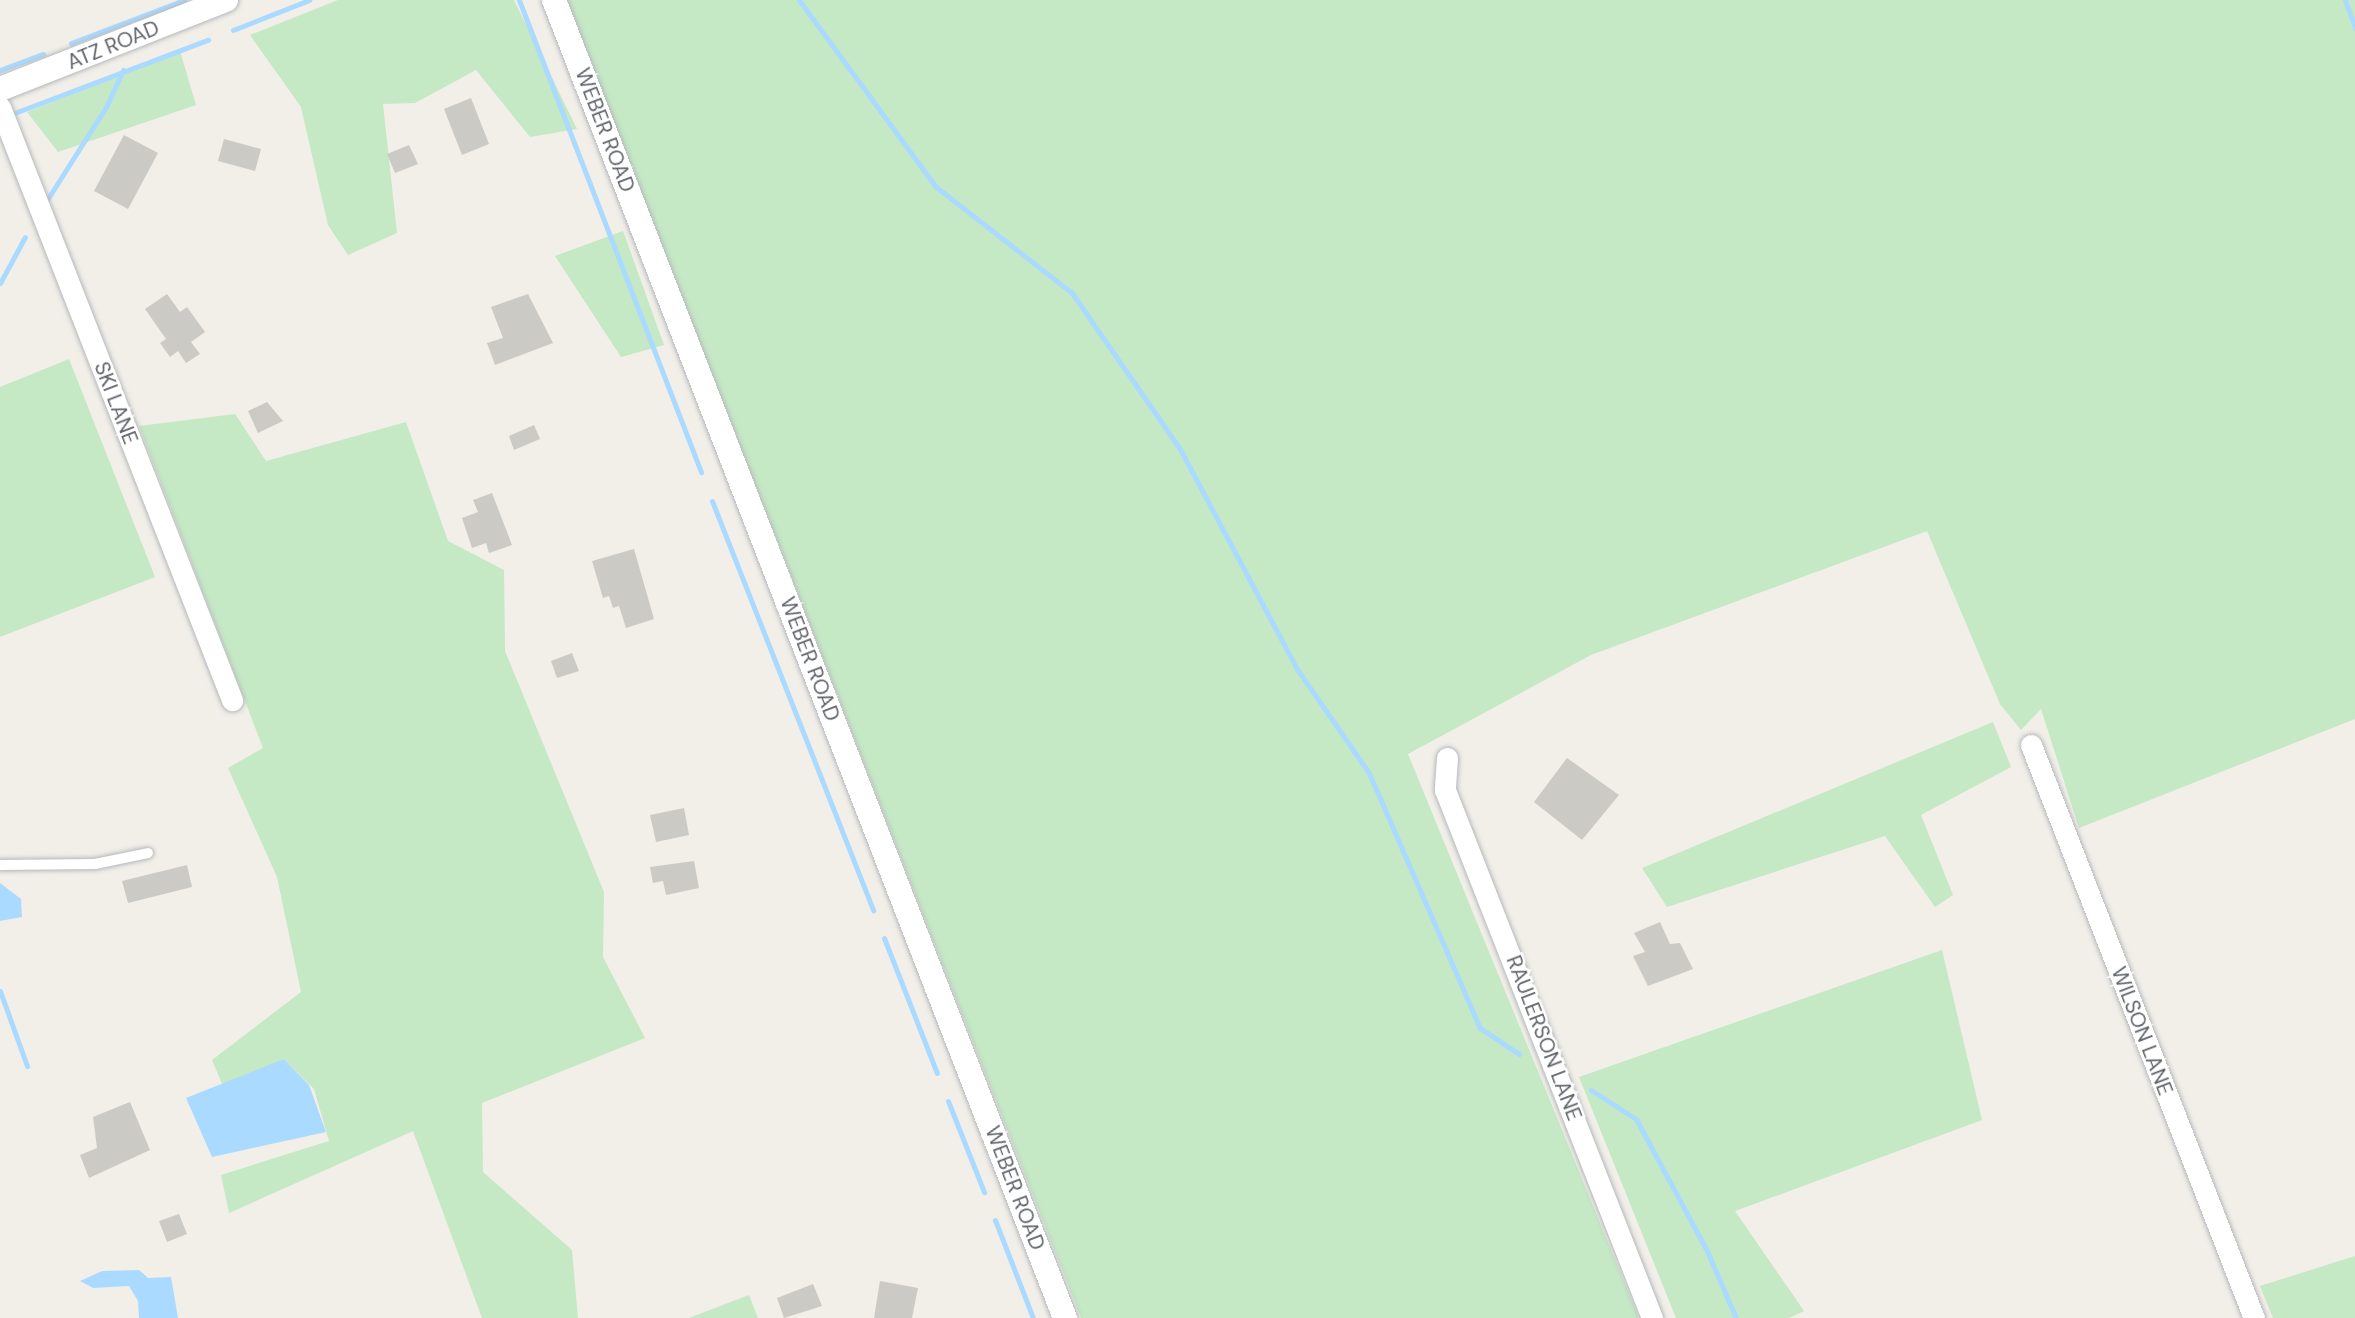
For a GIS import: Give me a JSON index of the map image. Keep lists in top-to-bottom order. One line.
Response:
{"streets":{"street":["ATZ ROAD","WEBER ROAD","SKI LANE","WILSON LANE","RAULERSON LANE"]}}
